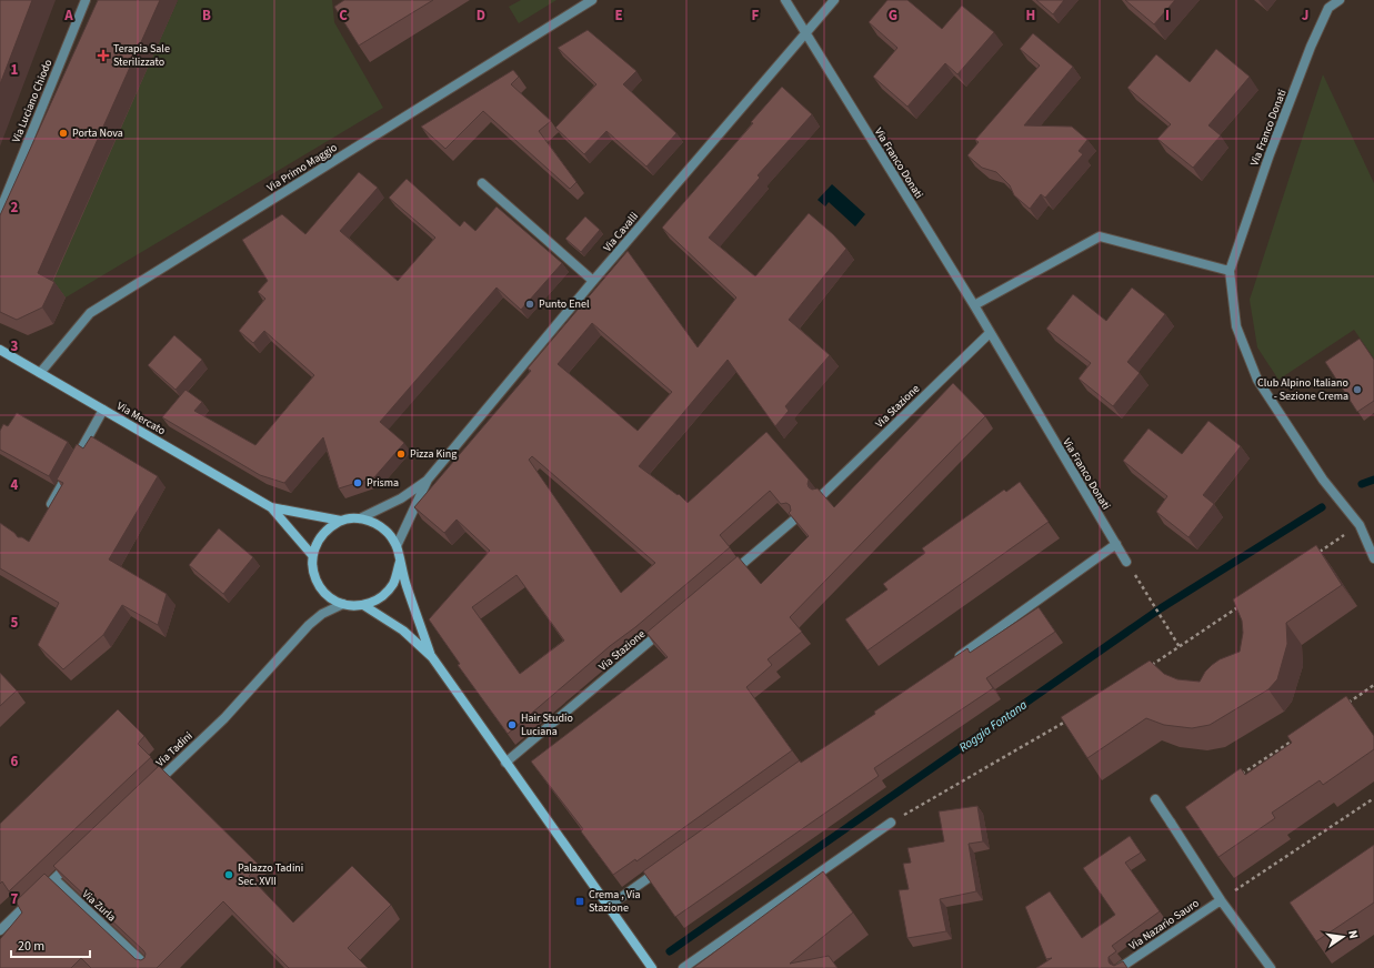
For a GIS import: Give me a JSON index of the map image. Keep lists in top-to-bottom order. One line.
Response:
{"streets":{"street":["Via Luciano Chiodo","Via Franco Donati","Via Primo Maggio","Via Cavalli","Via Stazione","Via Mercato","Via Tadini","Via Zurla","Via Nazario Sauro"]},"crossings":[["Via Franco Donati","Via Cavalli"],["Via Franco Donati","Via Stazione"],["Via Primo Maggio","Via Mercato"],["Via Cavalli","Via Mercato"],["Via Cavalli","Via Tadini"],["Via Mercato","Via Tadini"]],"water":["Roggia Fontana"],"places":{"health":["Terapia Sale Sterilizzato"],"other":["Porta Nova","Punto Enel","Club Alpino Italiano - Sezione Crema","Pizza King","Prisma","Hair Studio Luciana","Palazzo Tadini Sec. XVII"],"transit":["Crema , Via Stazione"]},"scale_bar":"20 m","north":"right","grid":{"columns":["A","B","C","D","E","F","G","H","I","J"],"rows":["1","2","3","4","5","6","7"]}}
